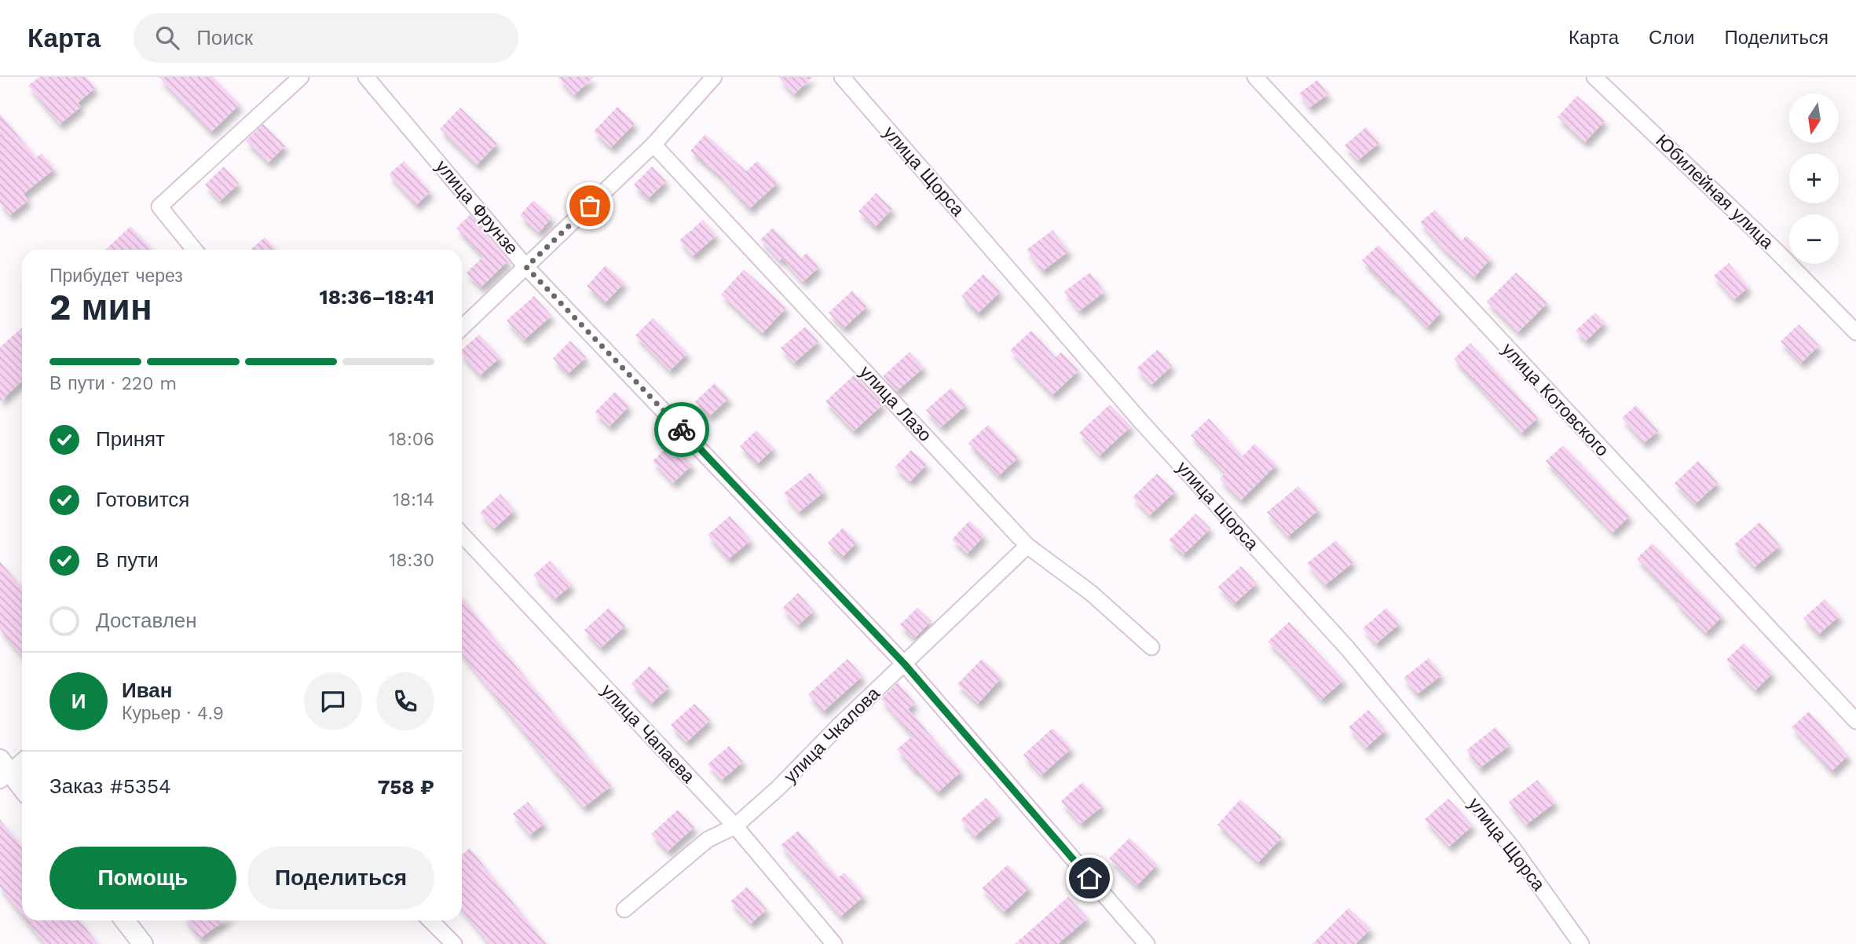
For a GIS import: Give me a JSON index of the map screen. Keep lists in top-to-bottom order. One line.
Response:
{"streets":{"street":["улица Щорса","Юбилейная улица","улица Фрунзе","улица Котовского","улица Лазо","улица Чапаева","улица Чкалова"]},"crossings":[["улица Фрунзе","улица Чкалова"],["улица Лазо","улица Чкалова"],["улица Чапаева","улица Чкалова"]],"north":"bottom","page":{"header":"Карта","search":"Поиск","nav":["Карта","Слои","Поделиться"],"map_buttons":["+","−"],"heading":["2 мин","Прибудет через","18:36–18:41"],"panel":["Иван","Курьер · 4.9","Заказ #5354","758 ₽"],"bar":"В пути · 220 m","list":[["Принят","18:06"],["Готовится","18:14"],["В пути","18:30"],"Доставлен"],"round":"И","buttons":["Помощь","Поделиться"]}}
